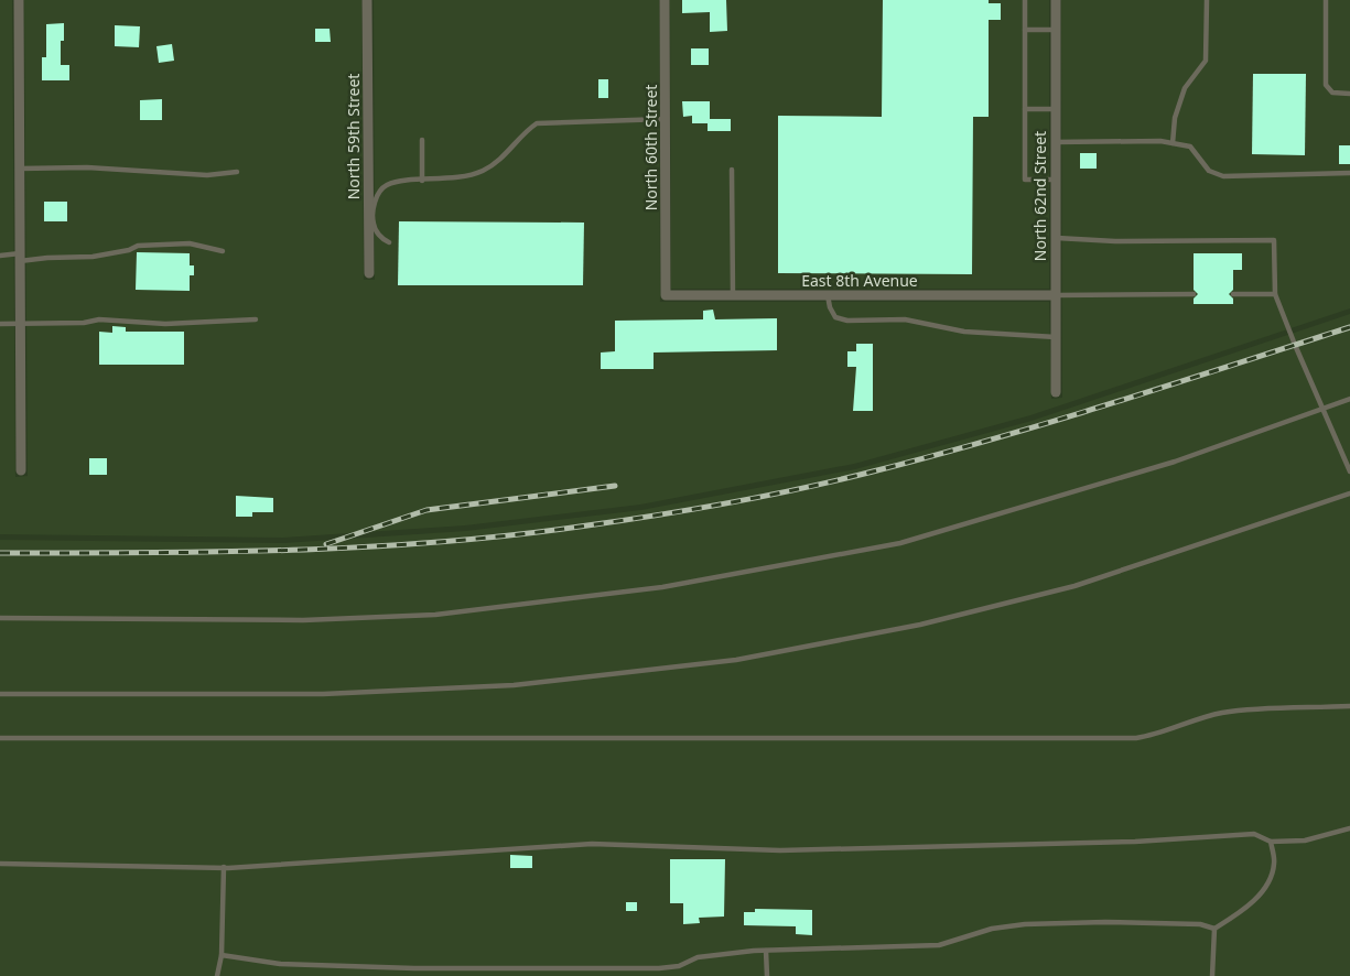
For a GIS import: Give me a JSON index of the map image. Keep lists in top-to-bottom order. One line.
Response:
{"streets":{"street":["North 59th Street","North 60th Street","North 62nd Street","East 8th Avenue"]},"crossings":[["North 60th Street","East 8th Avenue"],["North 62nd Street","East 8th Avenue"]]}
